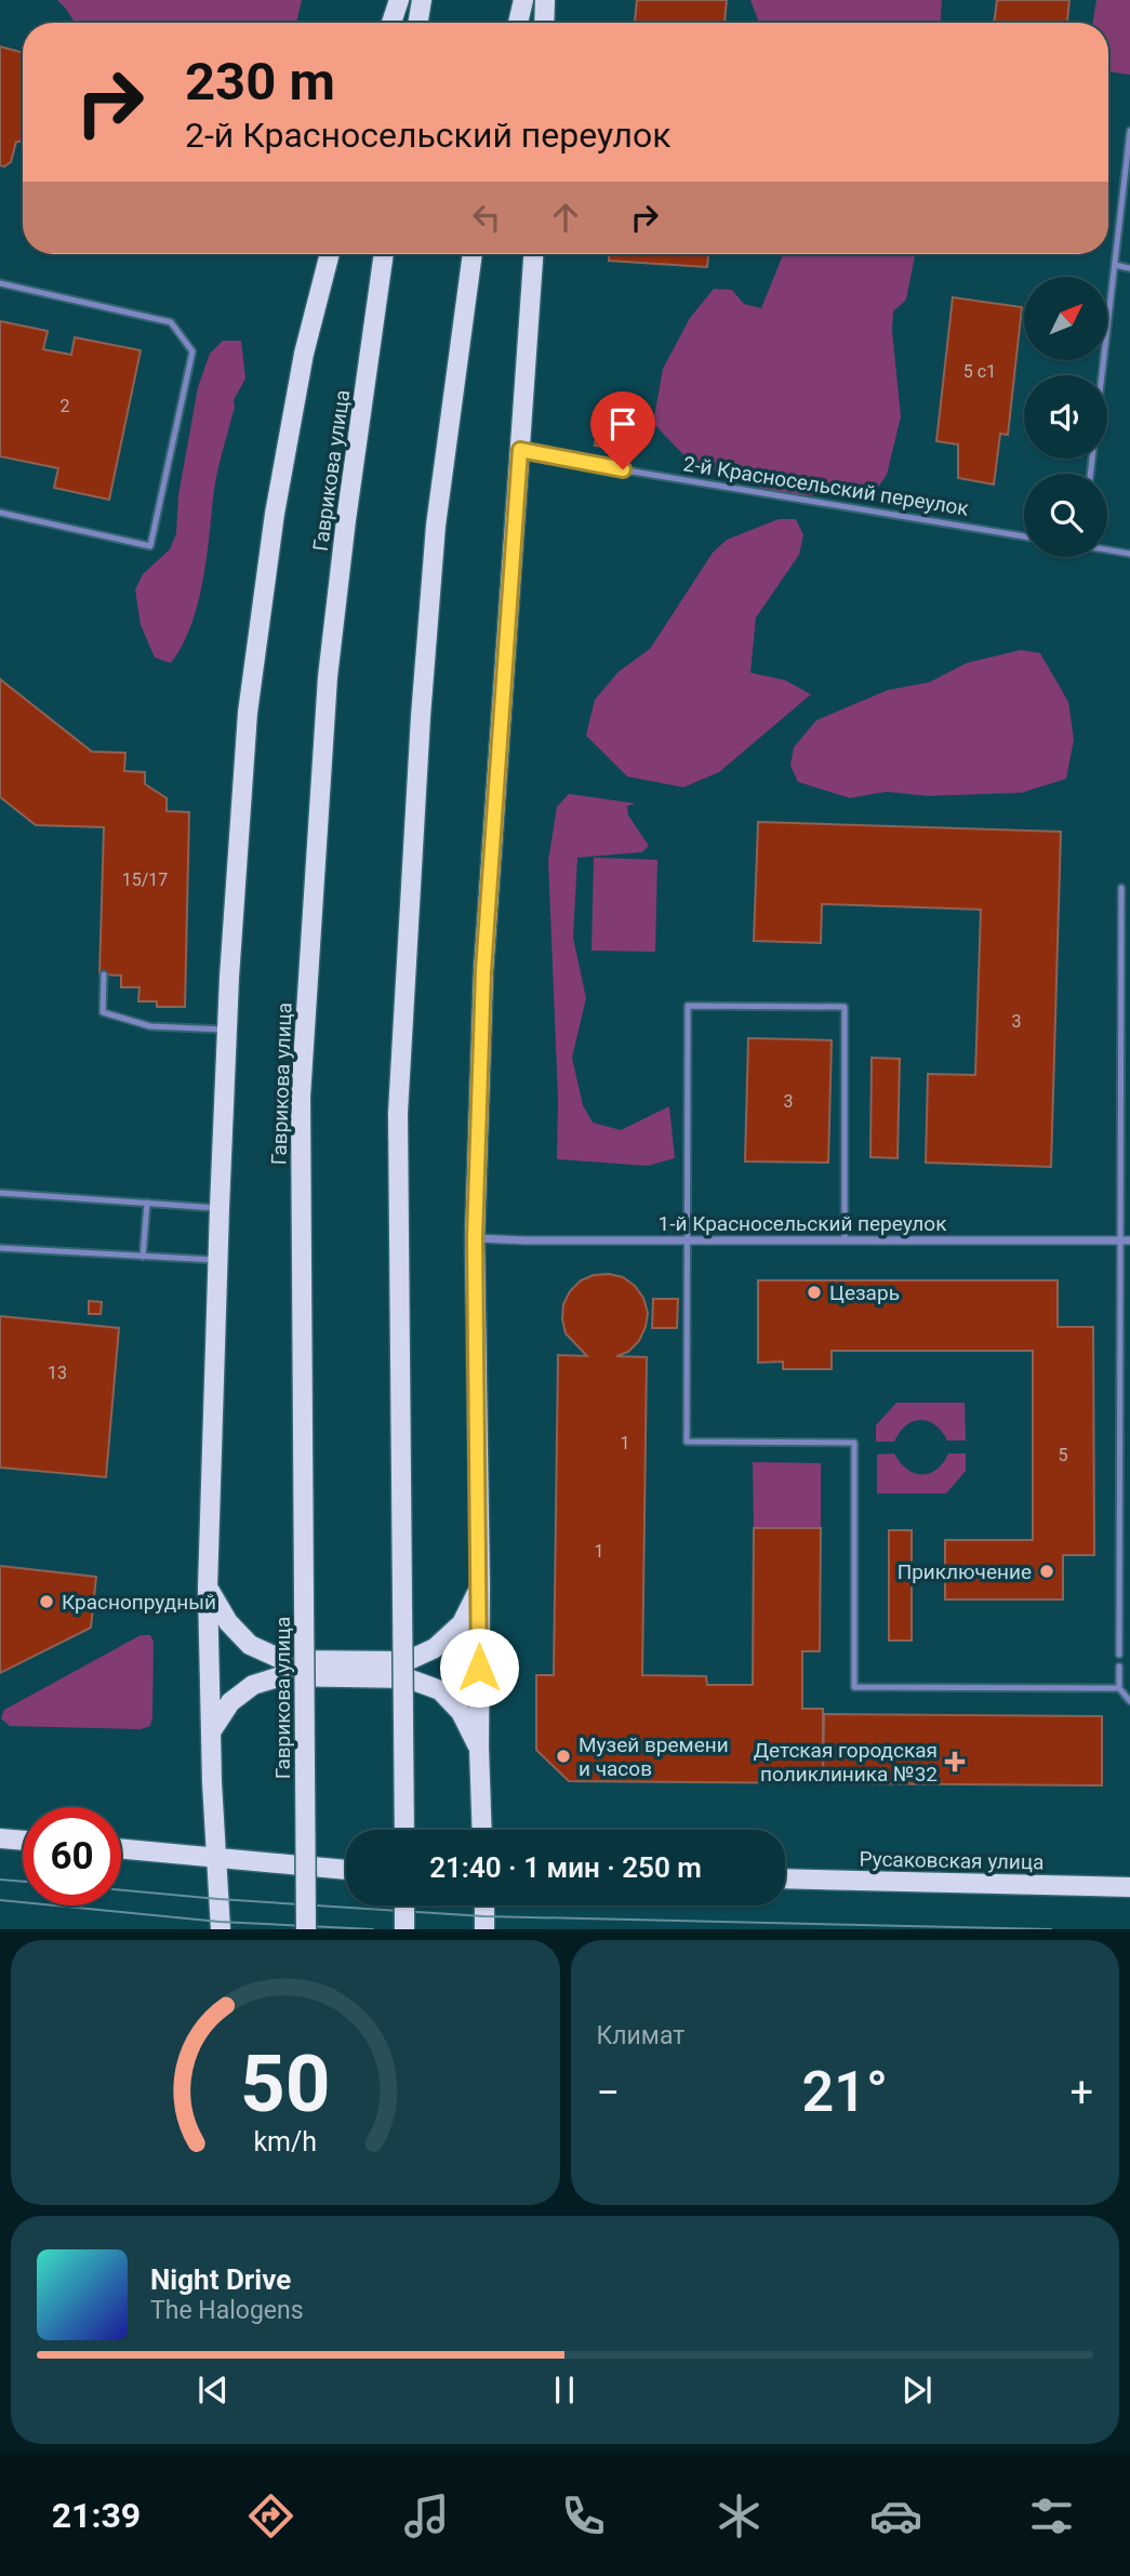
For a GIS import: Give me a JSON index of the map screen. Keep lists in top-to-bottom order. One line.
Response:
{"streets":{"main road":["Гаврикова улица","Русаковская улица"],"street":["1-й Красносельский переулок"],"lane":["2-й Красносельский переулок"]},"places":{"other":["Цезарь","Приключение","Краснопрудный","Музей времени и часов"],"health":["Детская городская поликлиника №32"]},"house_numbers":["5 с1","2","15/17","3","3","13","1","5","1"],"north":"top right","page":{"turn":["230 m","2-й Красносельский переулок"],"limit":"60","trip":"21:40 · 1 мин · 250 m","tile":"Климат","heat":["−","21°","+"],"song":["Night Drive","The Halogens"],"tabs":"21:39","gauge":["50","km/h"]}}
